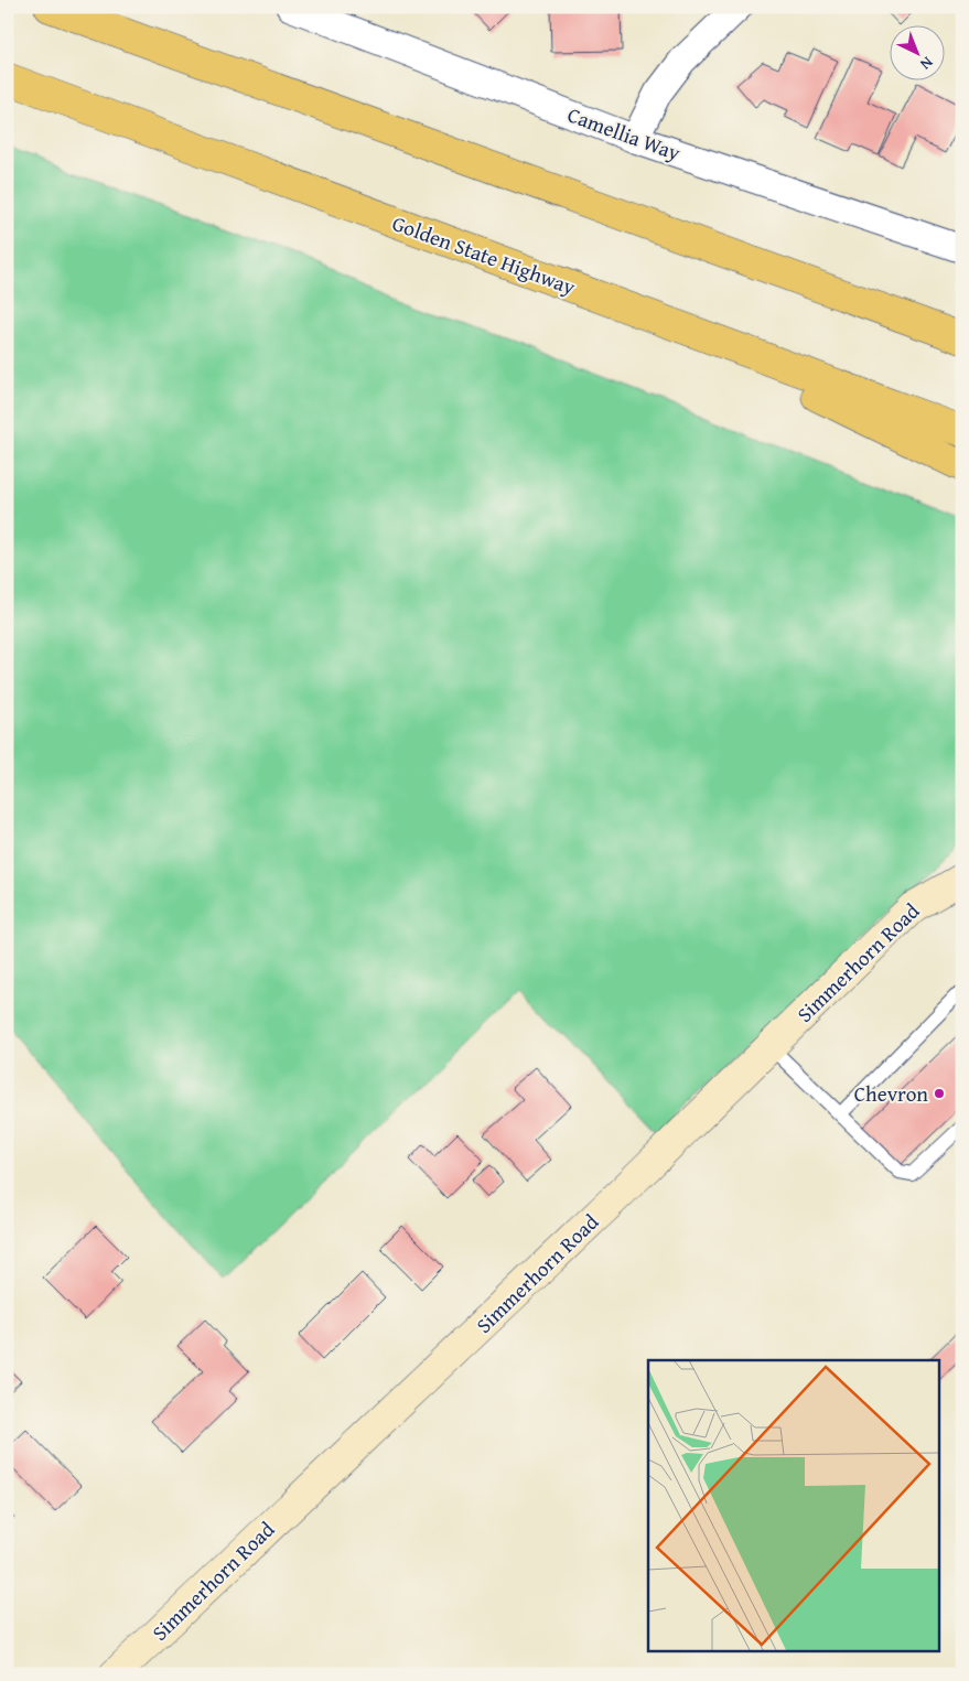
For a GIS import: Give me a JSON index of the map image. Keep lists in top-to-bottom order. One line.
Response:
{"streets":{"highway":["Golden State Highway"],"street":["Camellia Way","Simmerhorn Road"]},"places":["Chevron"],"north":"bottom right"}
